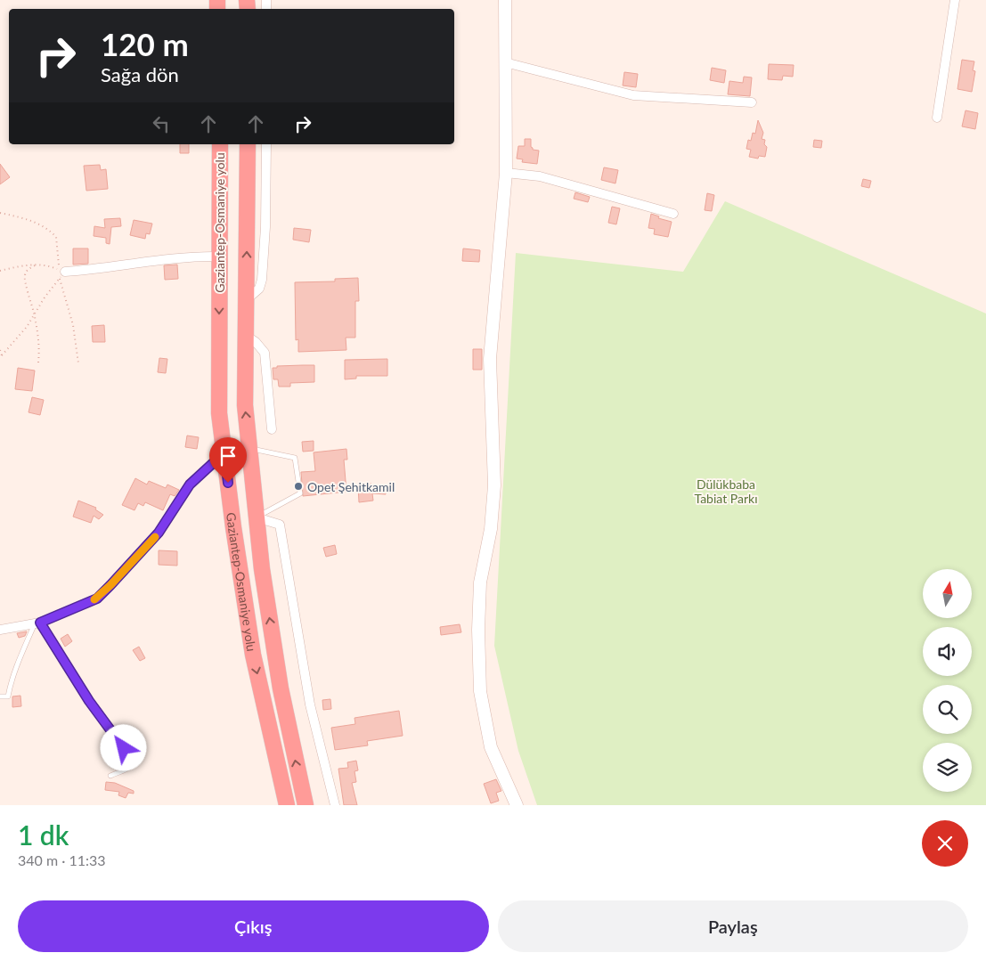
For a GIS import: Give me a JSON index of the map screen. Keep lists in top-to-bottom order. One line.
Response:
{"streets":{"highway":["Gaziantep-Osmaniye yolu"]},"parks":["Dülükbaba Tabiat Parkı"],"places":["Opet Şehitkamil"],"north":"top","page":{"turn":["120 m","Sağa dön"],"heading":["1 dk","340 m · 11:33"],"buttons":["Çıkış","Paylaş"]}}
